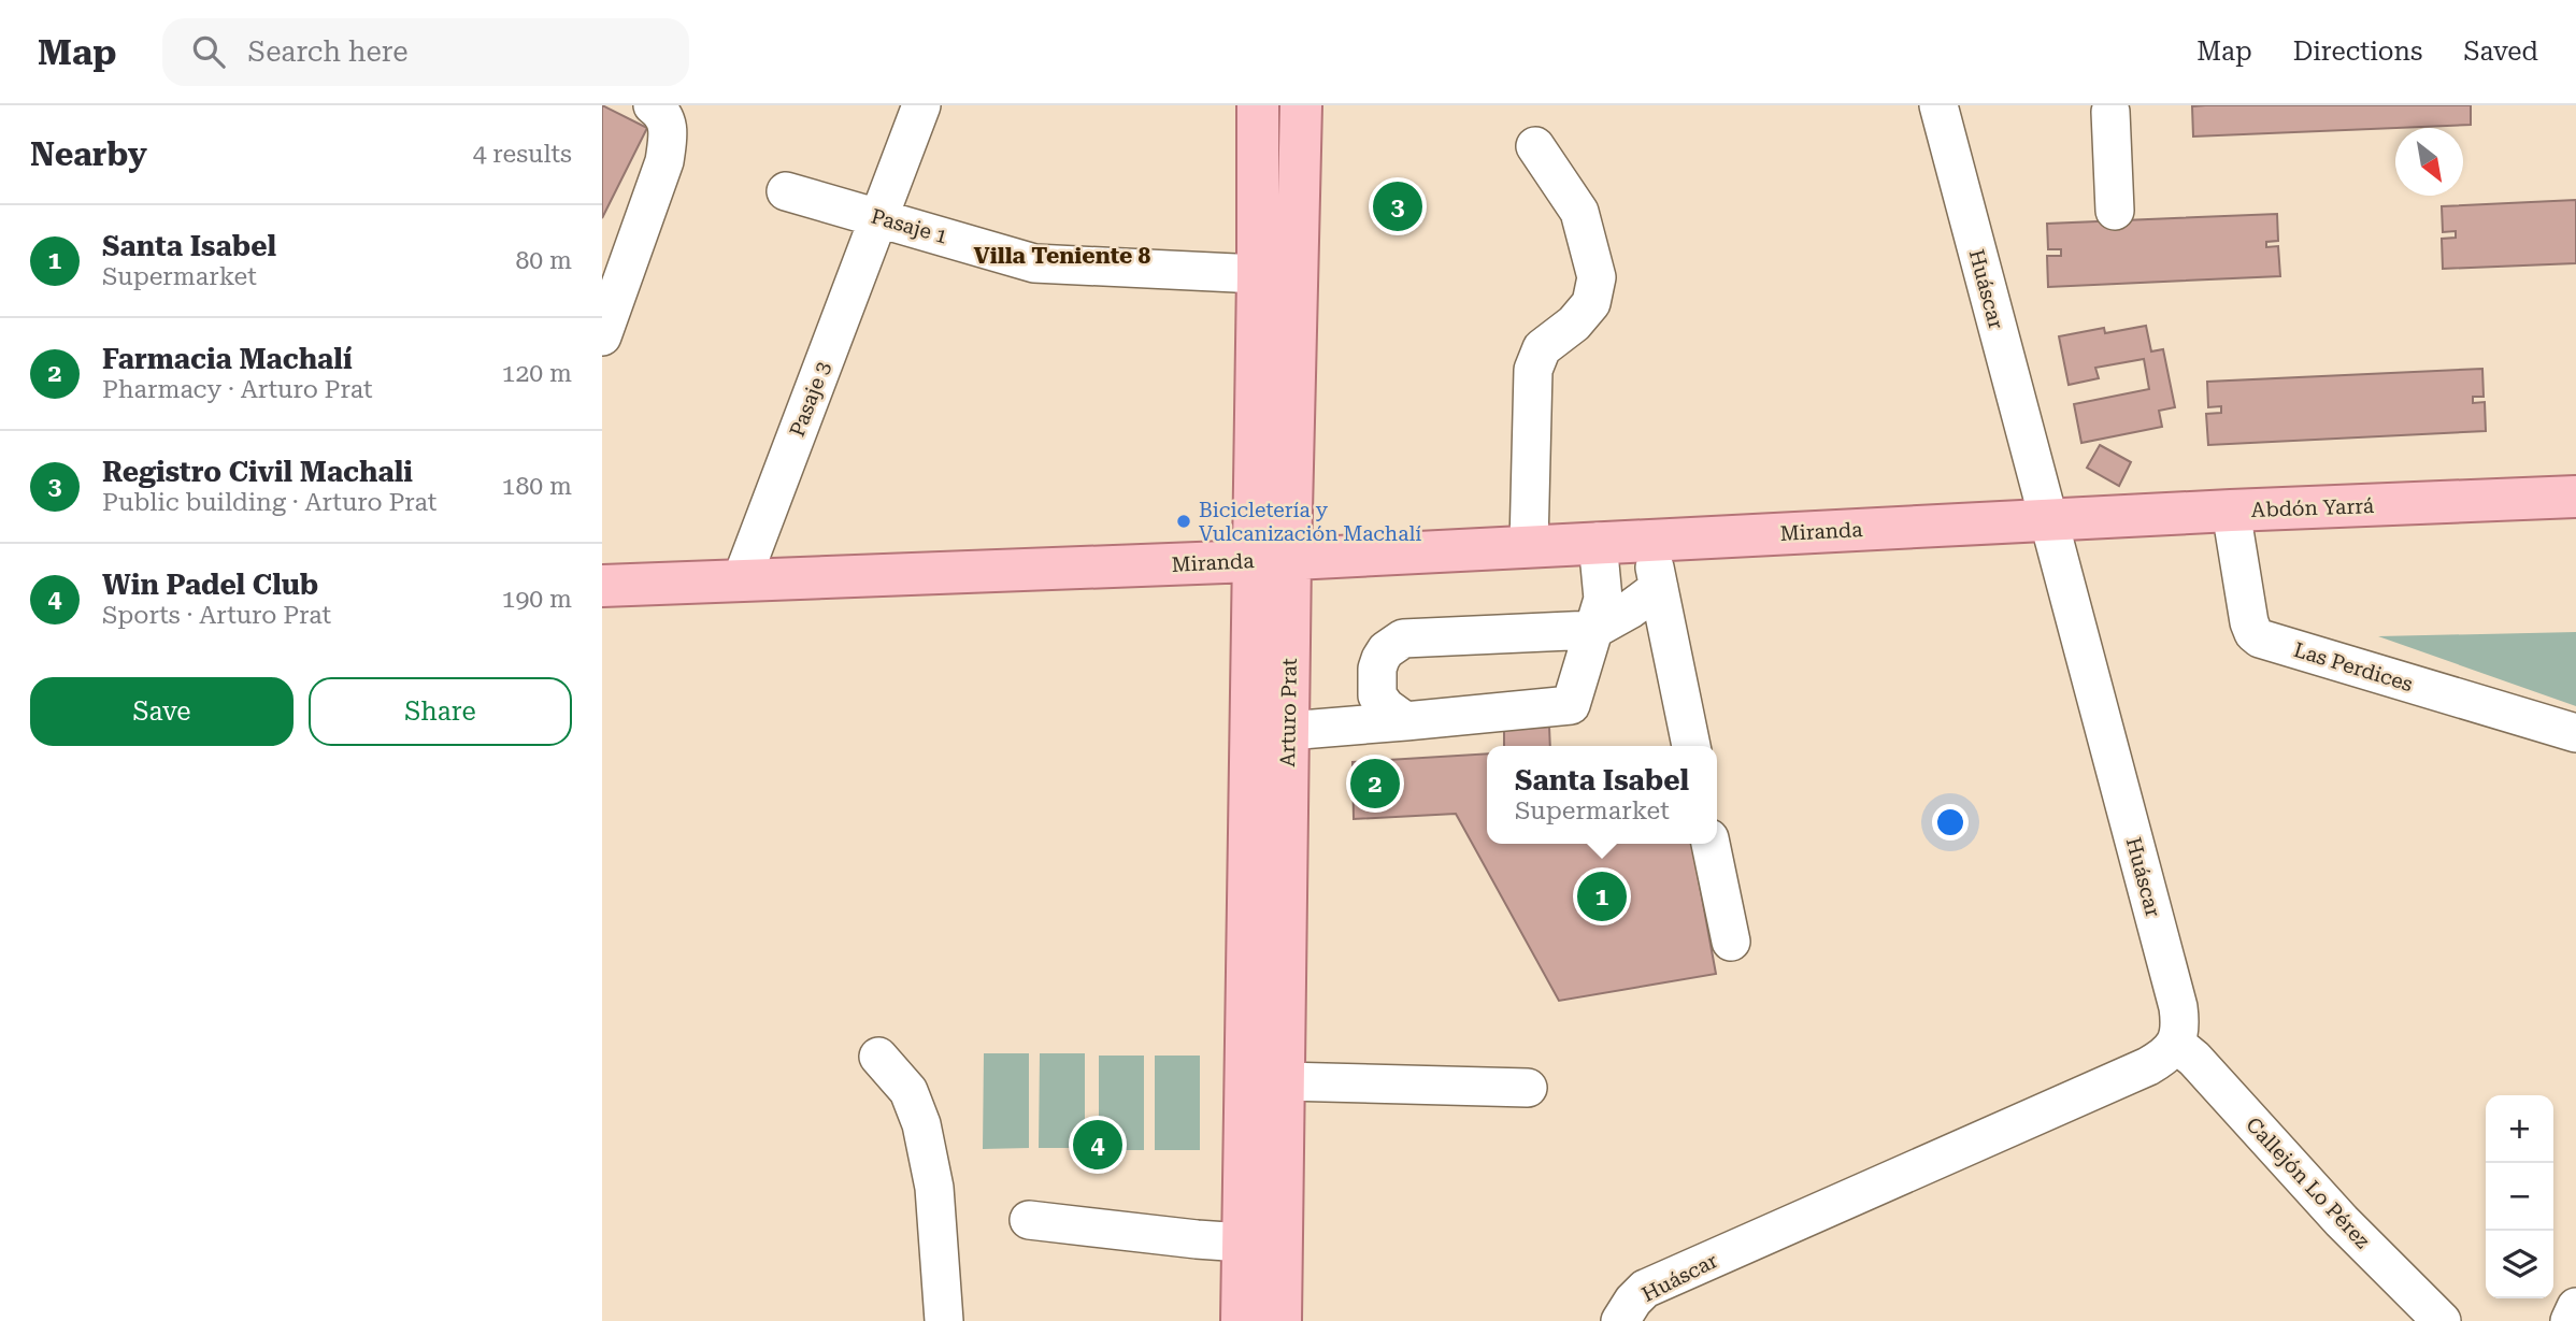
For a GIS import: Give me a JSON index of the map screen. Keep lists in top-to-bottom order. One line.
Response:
{"streets":{"main road":["Abdón Yarrá","Miranda","Arturo Prat"],"street":["Pasaje 1","Huáscar","Pasaje 3","Las Perdices","Callejón Lo Pérez"]},"crossings":[["Pasaje 1","Pasaje 3"],["Pasaje 1","Arturo Prat"],["Huáscar","Abdón Yarrá"],["Huáscar","Miranda"],["Huáscar","Callejón Lo Pérez"],["Pasaje 3","Miranda"],["Abdón Yarrá","Miranda"],["Abdón Yarrá","Las Perdices"],["Miranda","Arturo Prat"]],"districts":["Villa Teniente 8"],"places":["Bicicletería y Vulcanización Machalí"],"north":"bottom right","page":{"header":"Map","search":"Search here","nav":["Map","Directions","Saved"],"heading":["Nearby","4 results"],"pins":["3","2","1","4"],"list":[{"mark":"1","name":"Santa Isabel","note":"Supermarket","value":"80 m"},{"mark":"2","name":"Farmacia Machalí","note":"Pharmacy · Arturo Prat","value":"120 m"},{"mark":"3","name":"Registro Civil Machali","note":"Public building · Arturo Prat","value":"180 m"},{"mark":"4","name":"Win Padel Club","note":"Sports · Arturo Prat","value":"190 m"}],"buttons":["Save","Share"],"popup":["Santa Isabel","Supermarket"],"map_buttons":["+","−"]}}
